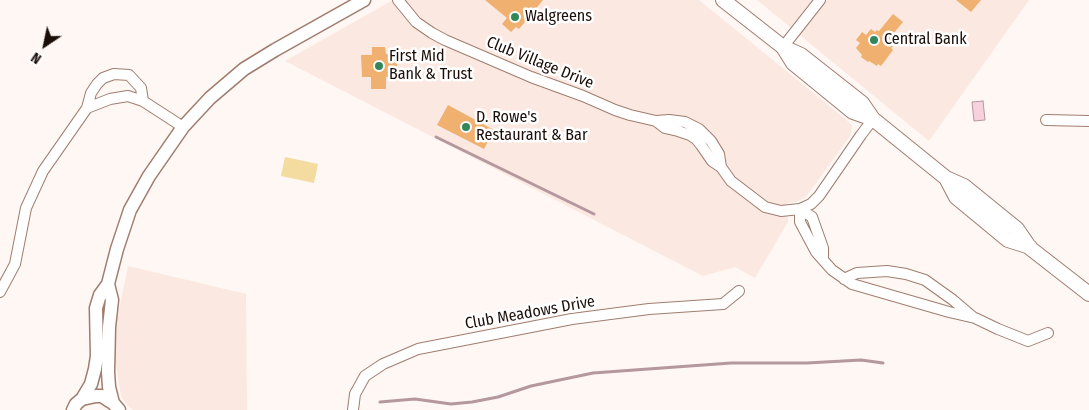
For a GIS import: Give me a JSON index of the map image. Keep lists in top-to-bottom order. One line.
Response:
{"streets":{"street":["Club Village Drive","Club Meadows Drive"]},"places":["Walgreens","Central Bank","First Mid Bank & Trust","D. Rowe's Restaurant & Bar"],"north":"bottom left"}
